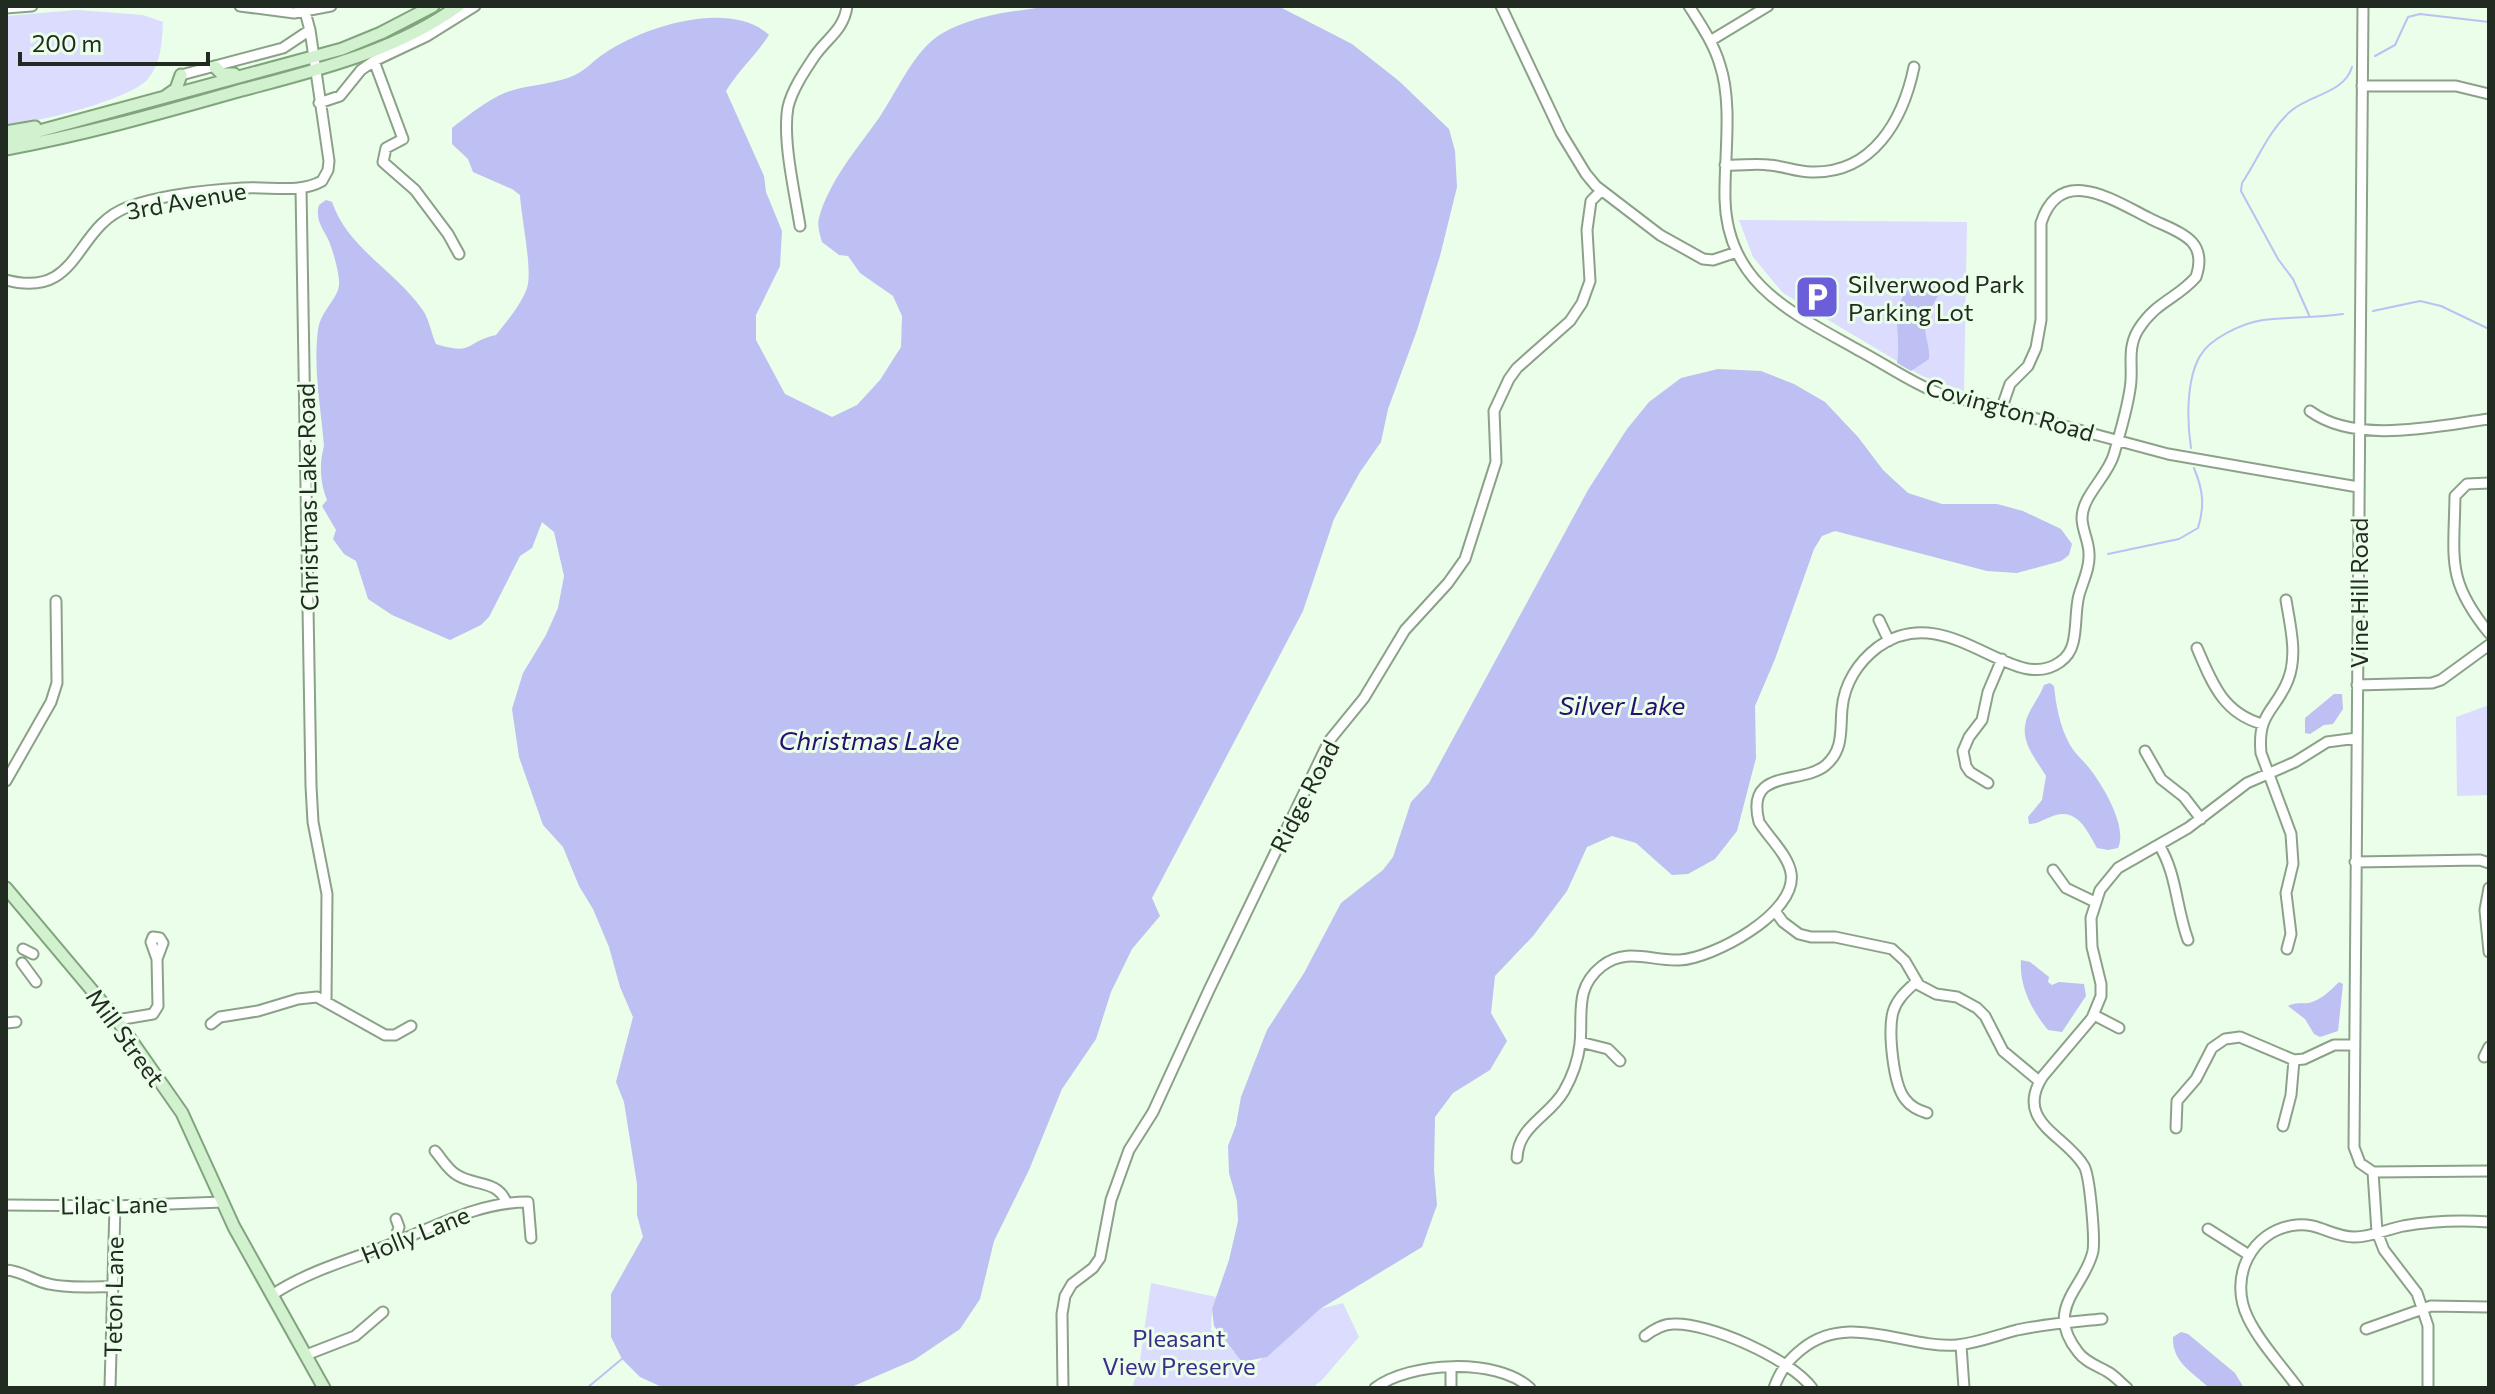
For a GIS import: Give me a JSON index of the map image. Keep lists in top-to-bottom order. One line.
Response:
{"streets":{"main road":["Mill Street"],"street":["3rd Avenue","Covington Road","Christmas Lake Road","Vine Hill Road","Ridge Road","Lilac Lane","Holly Lane","Teton Lane"]},"crossings":[["3rd Avenue","Christmas Lake Road"],["Covington Road","Vine Hill Road"],["Mill Street","Lilac Lane"],["Mill Street","Holly Lane"],["Lilac Lane","Teton Lane"]],"water":["Silver Lake","Christmas Lake"],"parks":["Pleasant View Preserve"],"places":{"parking":["Silverwood Park Parking Lot"]},"scale_bar":"200 m"}
